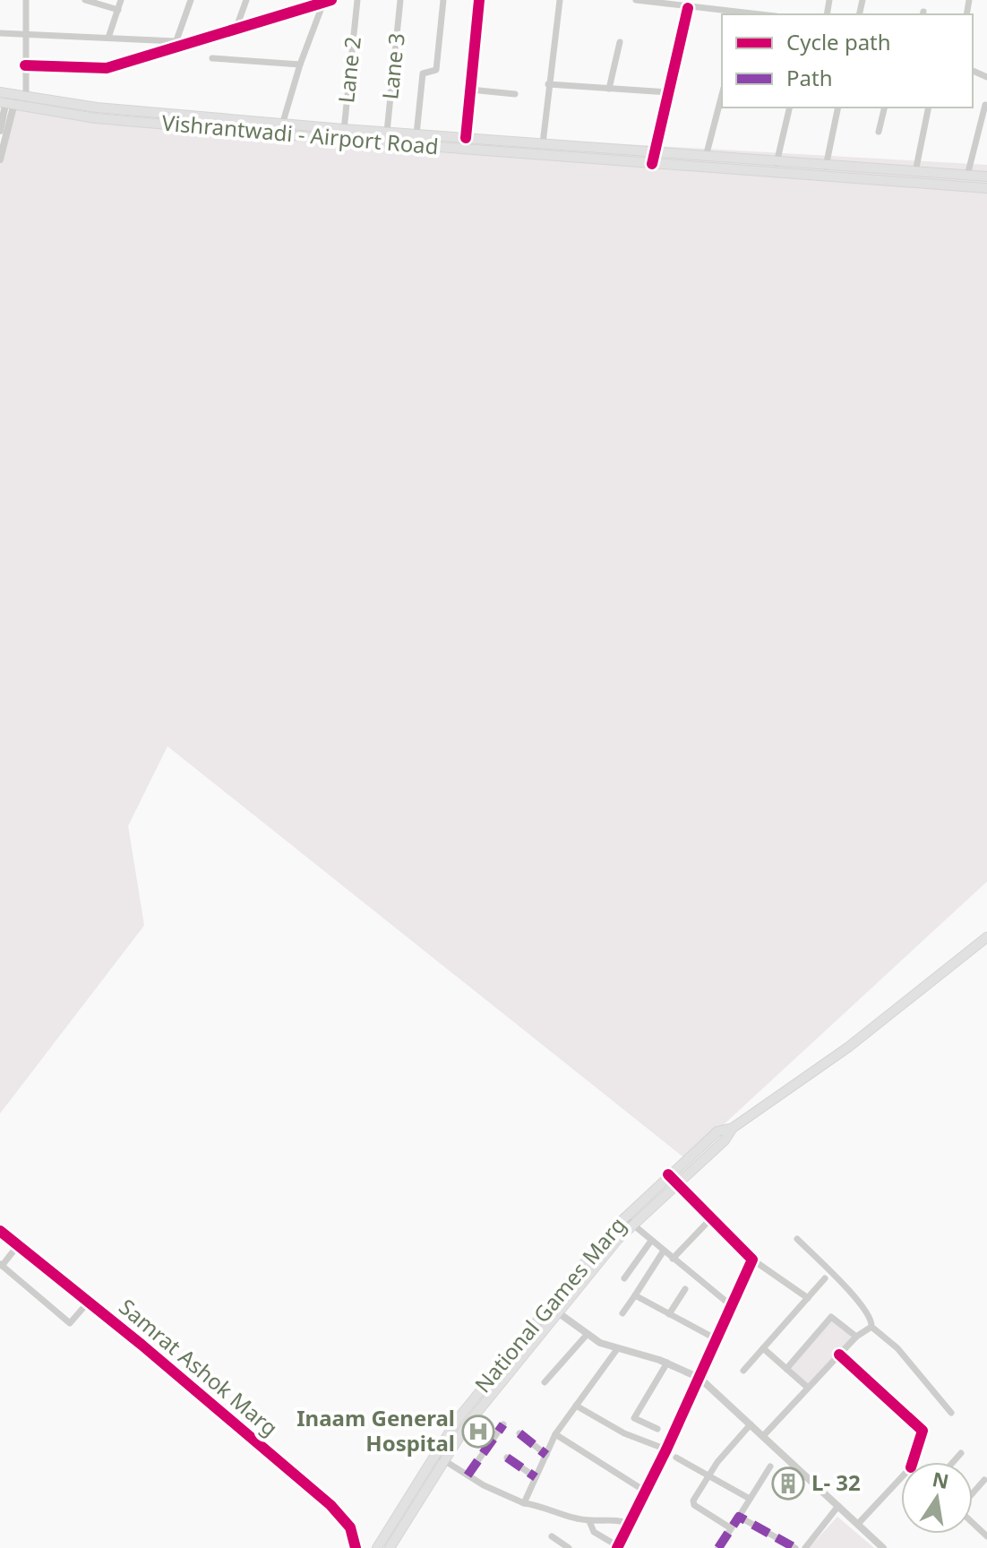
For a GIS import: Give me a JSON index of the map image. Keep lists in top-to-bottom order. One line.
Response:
{"streets":{"main road":["Vishrantwadi - Airport Road","National Games Marg"],"street":["Lane 3","Lane 2","Samrat Ashok Marg"]},"crossings":[["Lane 3","Vishrantwadi - Airport Road"],["Lane 2","Vishrantwadi - Airport Road"]],"places":{"hospital":["Inaam General Hospital"],"building":["L- 32"]},"legend":["Cycle path","Path"],"north":"top"}
